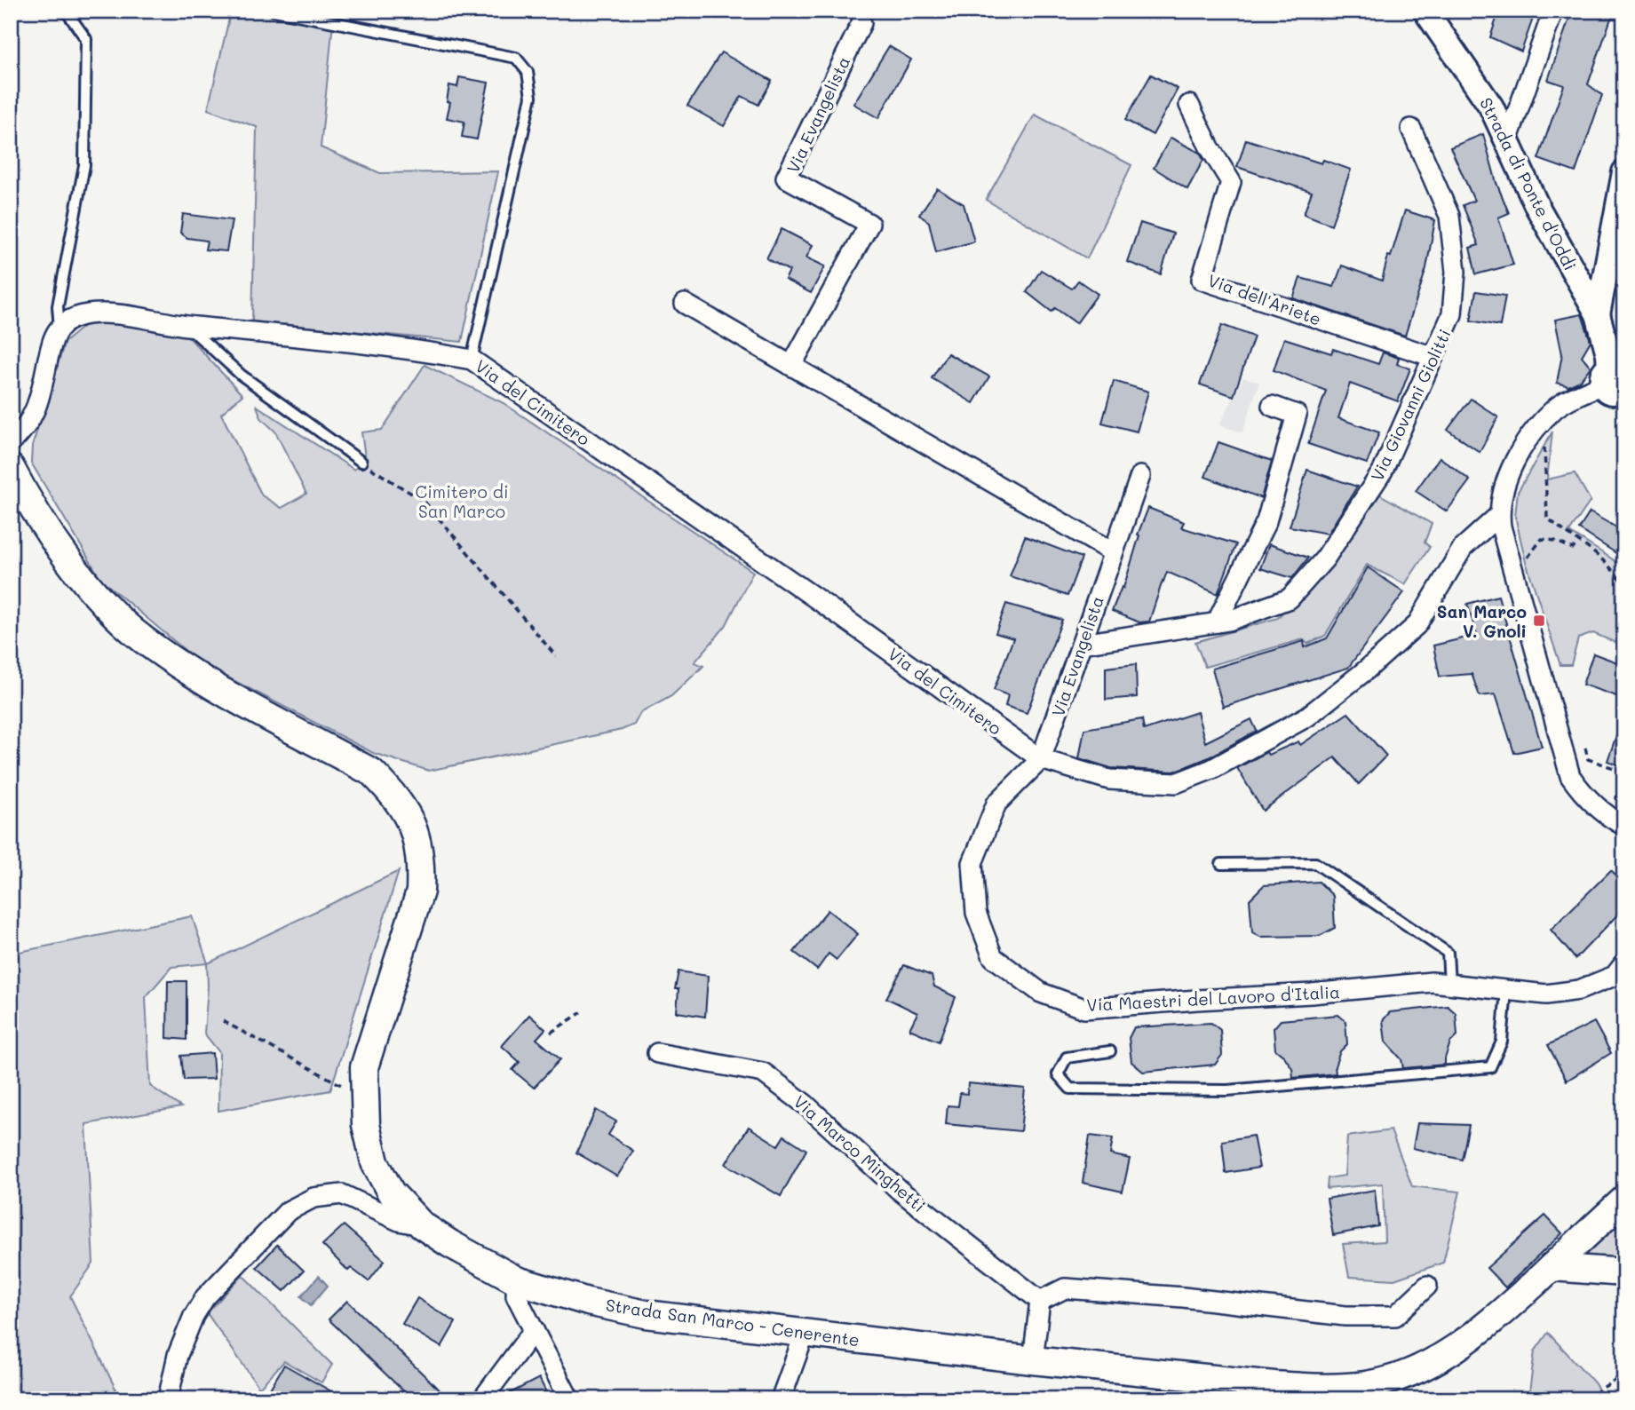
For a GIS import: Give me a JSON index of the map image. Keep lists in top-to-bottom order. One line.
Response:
{"streets":{"main road":["Strada San Marco - Cenerente"],"street":["Via Evangelista","Strada di Ponte d'Oddi","Via dell'Ariete","Via del Cimitero","Via Giovanni Giolitti","Via Maestri del Lavoro d'Italia","Via Marco Minghetti"]},"crossings":[["Via Evangelista","Via del Cimitero"],["Via Evangelista","Via Giovanni Giolitti"],["Via Evangelista","Via Maestri del Lavoro d'Italia"],["Via dell'Ariete","Via Giovanni Giolitti"],["Via del Cimitero","Via Maestri del Lavoro d'Italia"]],"parks":["Cimitero di San Marco"],"places":{"transit":["San Marco V. Gnoli"]}}
